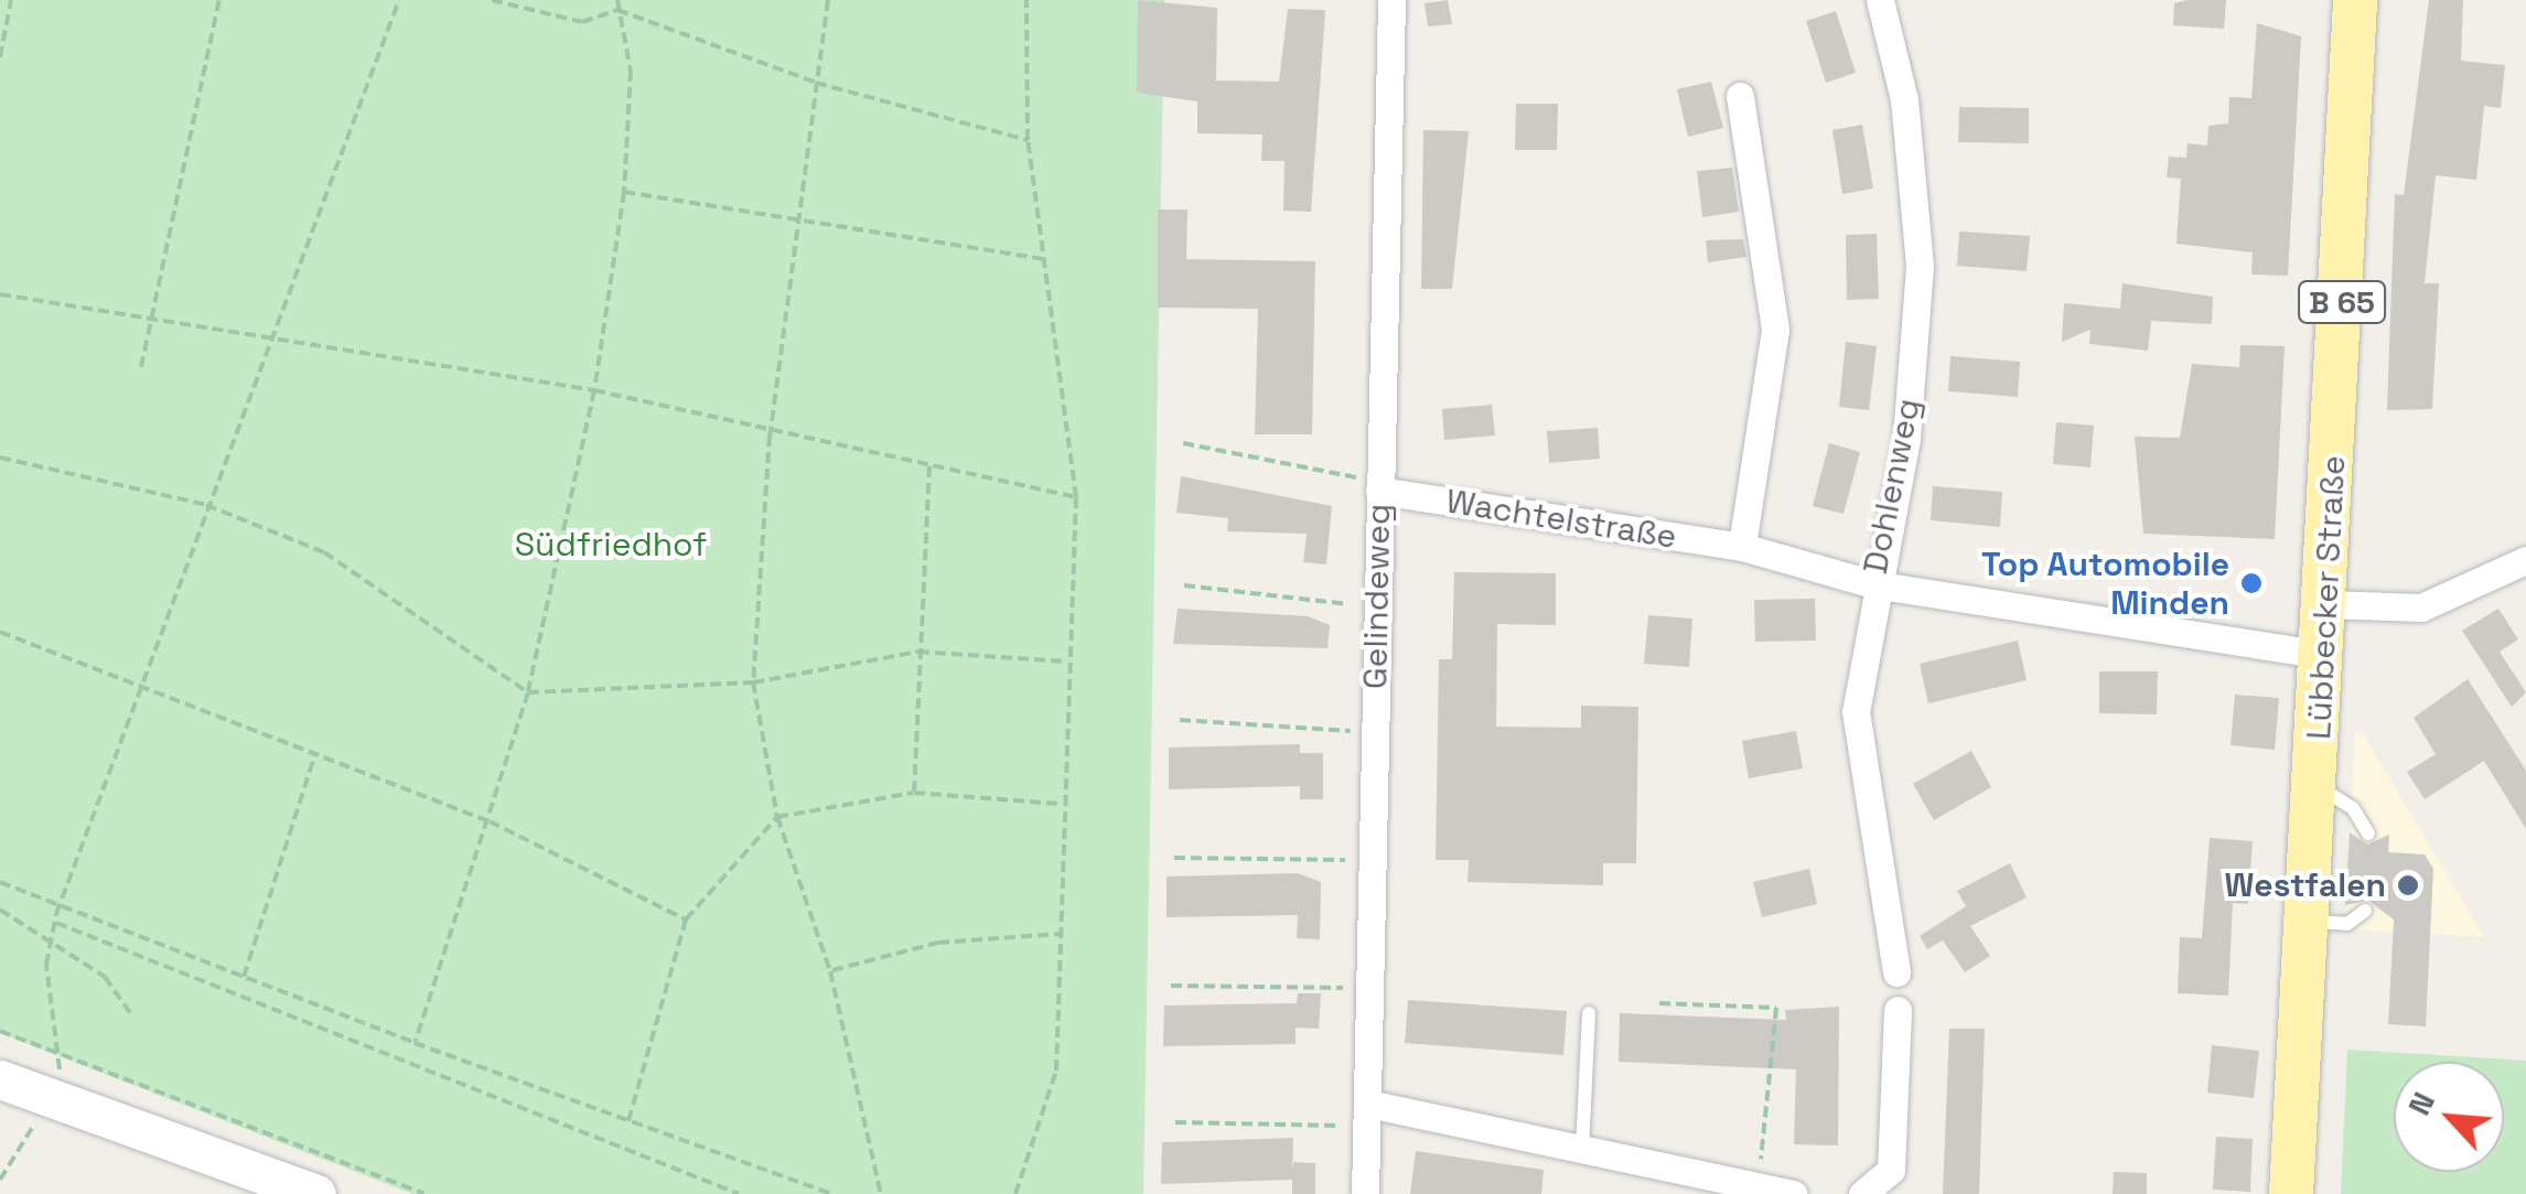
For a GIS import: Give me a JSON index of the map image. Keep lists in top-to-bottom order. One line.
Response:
{"streets":{"main road":["B 65","Lübbecker Straße"],"street":["Dohlenweg","Wachtelstraße","Gelindeweg"]},"crossings":[["Dohlenweg","Wachtelstraße"],["Wachtelstraße","Gelindeweg"],["Wachtelstraße","Lübbecker Straße"]],"parks":["Südfriedhof"],"places":["Top Automobile Minden","Westfalen"],"north":"top left"}
